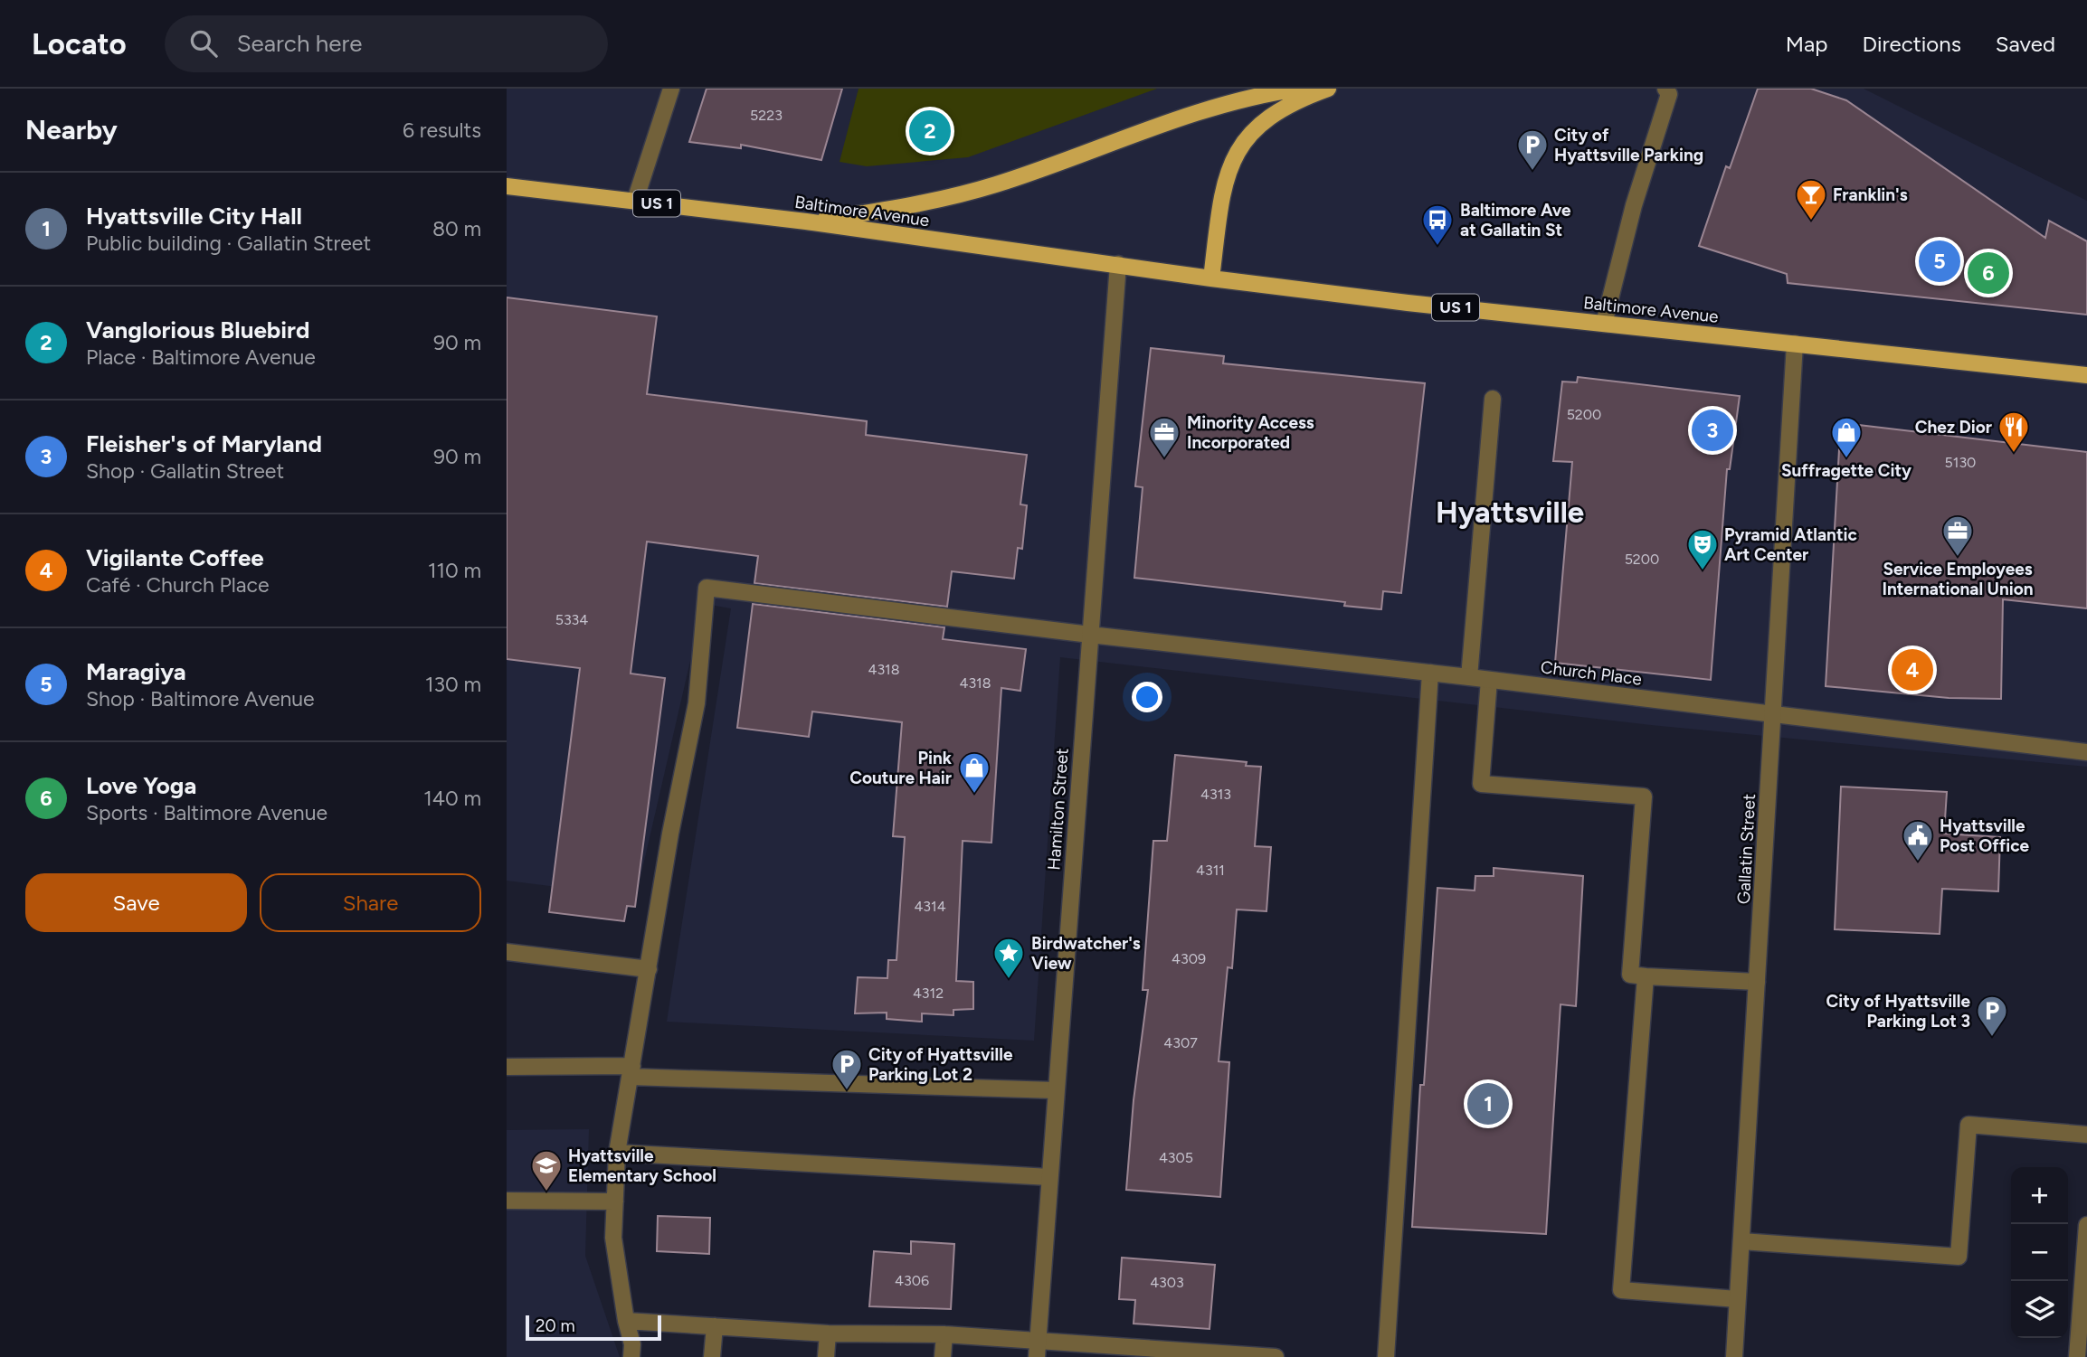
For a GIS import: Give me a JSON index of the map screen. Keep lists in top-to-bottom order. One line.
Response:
{"streets":{"main road":["US 1","Baltimore Avenue"],"street":["Church Place","Hamilton Street","Gallatin Street"]},"crossings":[["Baltimore Avenue","Hamilton Street"],["Baltimore Avenue","Gallatin Street"],["Church Place","Hamilton Street"],["Church Place","Gallatin Street"]],"districts":["Hyattsville"],"places":{"parking":["City of Hyattsville Parking","City of Hyattsville Parking Lot 3","City of Hyattsville Parking Lot 2"],"bar":["Franklin's"],"bus stop":["Baltimore Ave at Gallatin St"],"restaurant":["Chez Dior"],"office":["Minority Access Incorporated","Service Employees International Union"],"shop":["Suffragette City","Pink Couture Hair"],"theatre":["Pyramid Atlantic Art Center"],"public building":["Hyattsville Post Office"],"place":["Birdwatcher's View"],"school or university":["Hyattsville Elementary School"]},"house_numbers":["5223","5200","5130","5200","5334","4318","4318","4313","4311","4314","4309","4312","4307","4305","4306","4303"],"scale_bar":"20 m","page":{"header":"Locato","search":"Search here","nav":["Map","Directions","Saved"],"heading":["Nearby","6 results"],"pins":["2","5","6","3","4","1"],"list":[{"mark":"1","name":"Hyattsville City Hall","note":"Public building · Gallatin Street","value":"80 m"},{"mark":"2","name":"Vanglorious Bluebird","note":"Place · Baltimore Avenue","value":"90 m"},{"mark":"3","name":"Fleisher's of Maryland","note":"Shop · Gallatin Street","value":"90 m"},{"mark":"4","name":"Vigilante Coffee","note":"Café · Church Place","value":"110 m"},{"mark":"5","name":"Maragiya","note":"Shop · Baltimore Avenue","value":"130 m"},{"mark":"6","name":"Love Yoga","note":"Sports · Baltimore Avenue","value":"140 m"}],"buttons":["Save","Share"],"map_buttons":["+","−"],"scale":"20 m"}}
